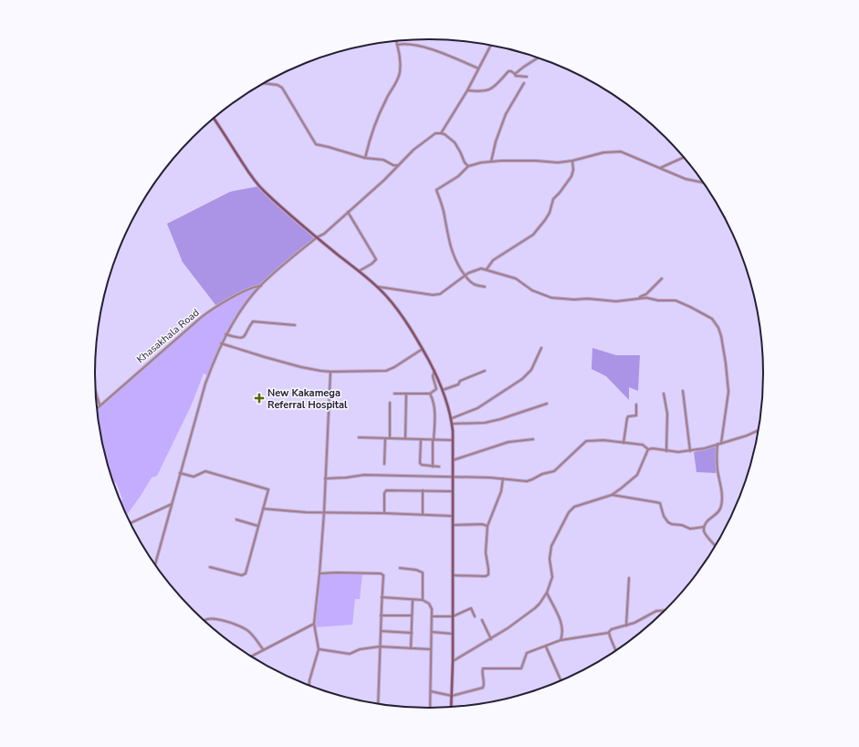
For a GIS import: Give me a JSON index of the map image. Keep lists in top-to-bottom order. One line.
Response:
{"streets":{"street":["Khasakhala Road"]},"places":{"health":["New Kakamega Referral Hospital"]}}
